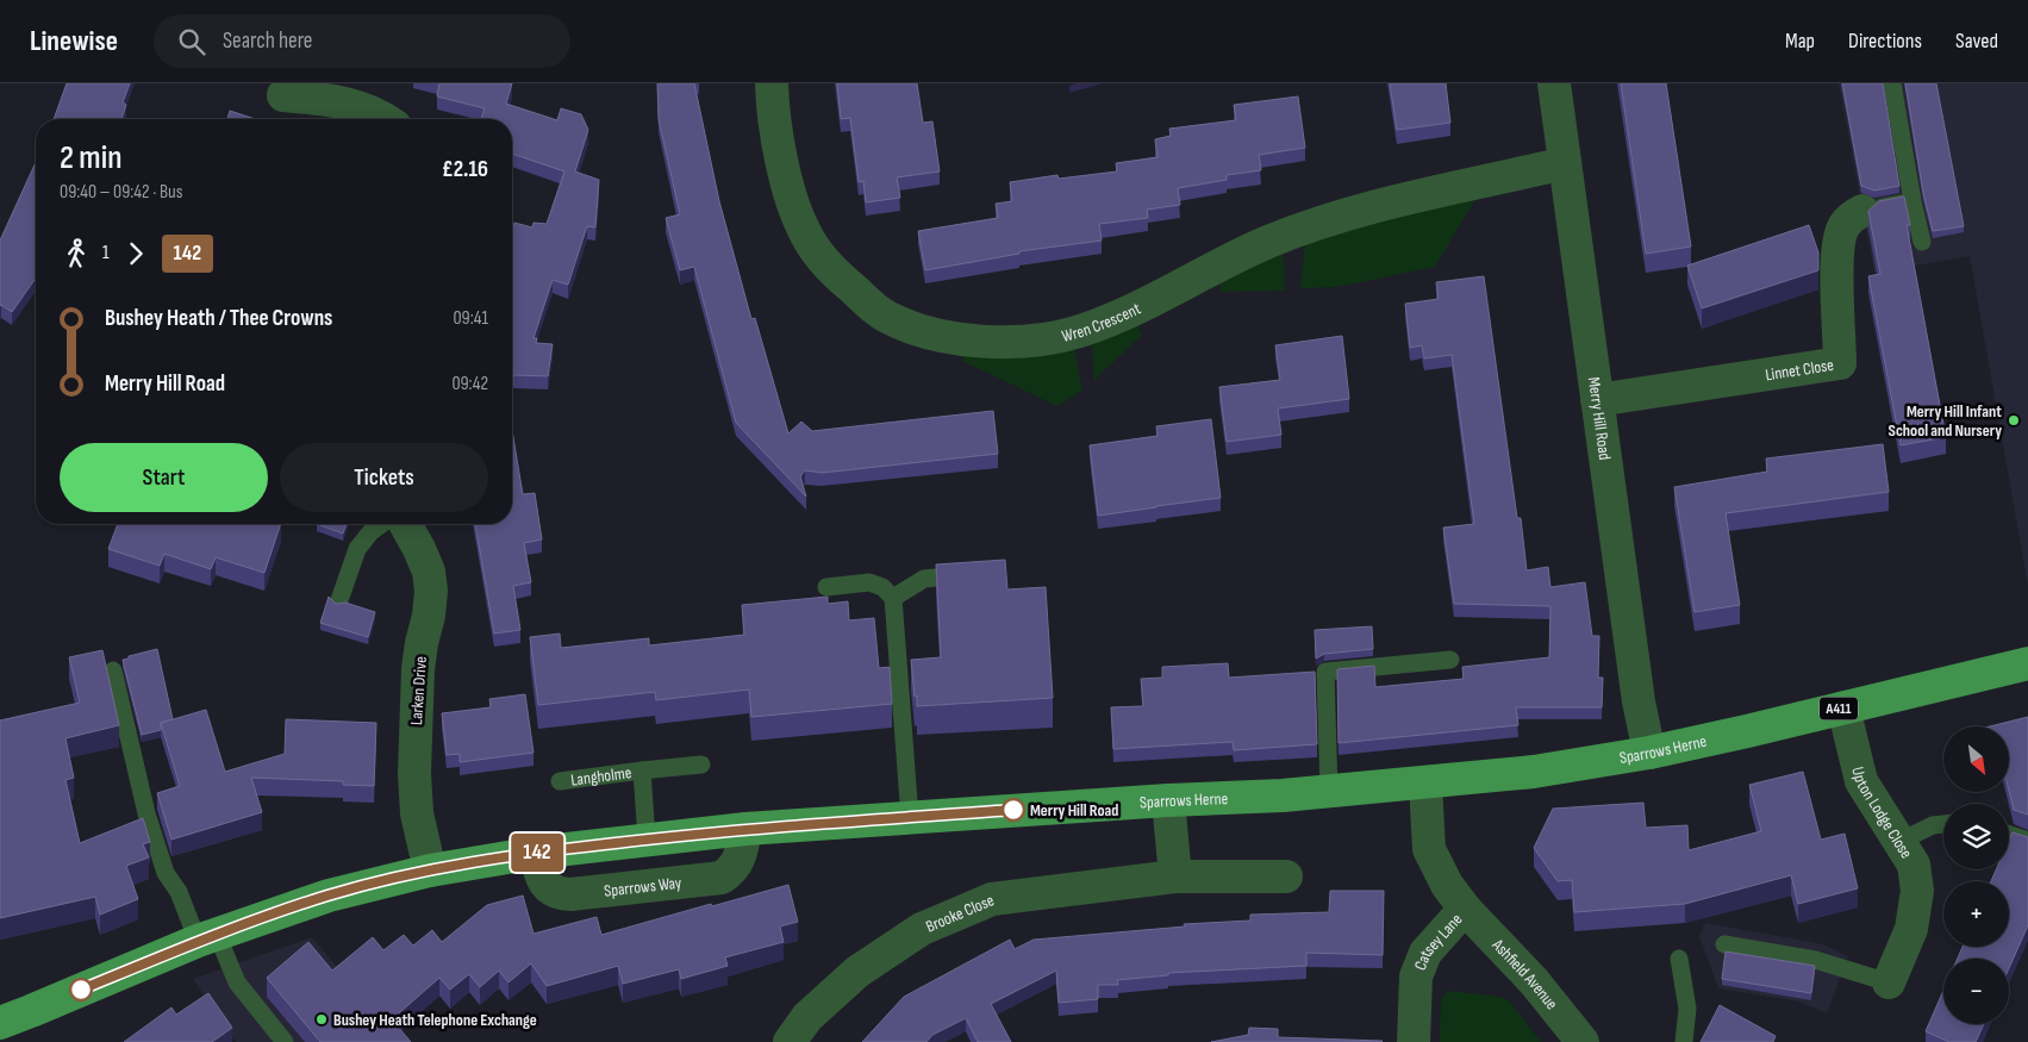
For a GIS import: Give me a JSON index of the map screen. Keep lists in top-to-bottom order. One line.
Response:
{"streets":{"main road":["A411","Sparrows Herne"],"street":["Wren Crescent","Linnet Close","Merry Hill Road","Larken Drive","Upton Lodge Close","Sparrows Way","Brooke Close","Catsey Lane","Ashfield Avenue"],"lane":["Langholme"]},"crossings":[["Wren Crescent","Merry Hill Road"],["Linnet Close","Merry Hill Road"],["Merry Hill Road","Sparrows Herne"],["Larken Drive","Sparrows Herne"],["Sparrows Herne","Langholme"],["Sparrows Herne","Upton Lodge Close"],["Sparrows Herne","Sparrows Way"],["Sparrows Herne","Catsey Lane"],["Catsey Lane","Ashfield Avenue"]],"places":["Merry Hill Infant School and Nursery","Merry Hill Road","Bushey Heath Telephone Exchange"],"lines":["bus line 142"],"north":"bottom right","page":{"header":"Linewise","search":"Search here","nav":["Map","Directions","Saved"],"on_map":"142","heading":["2 min","09:40 – 09:42 · Bus","£2.16"],"legs":["1","142"],"list":[{"name":"Bushey Heath / Thee Crowns","value":"09:41"},{"name":"Merry Hill Road","value":"09:42"}],"buttons":["Start","Tickets"],"map_buttons":["+","−"]}}
